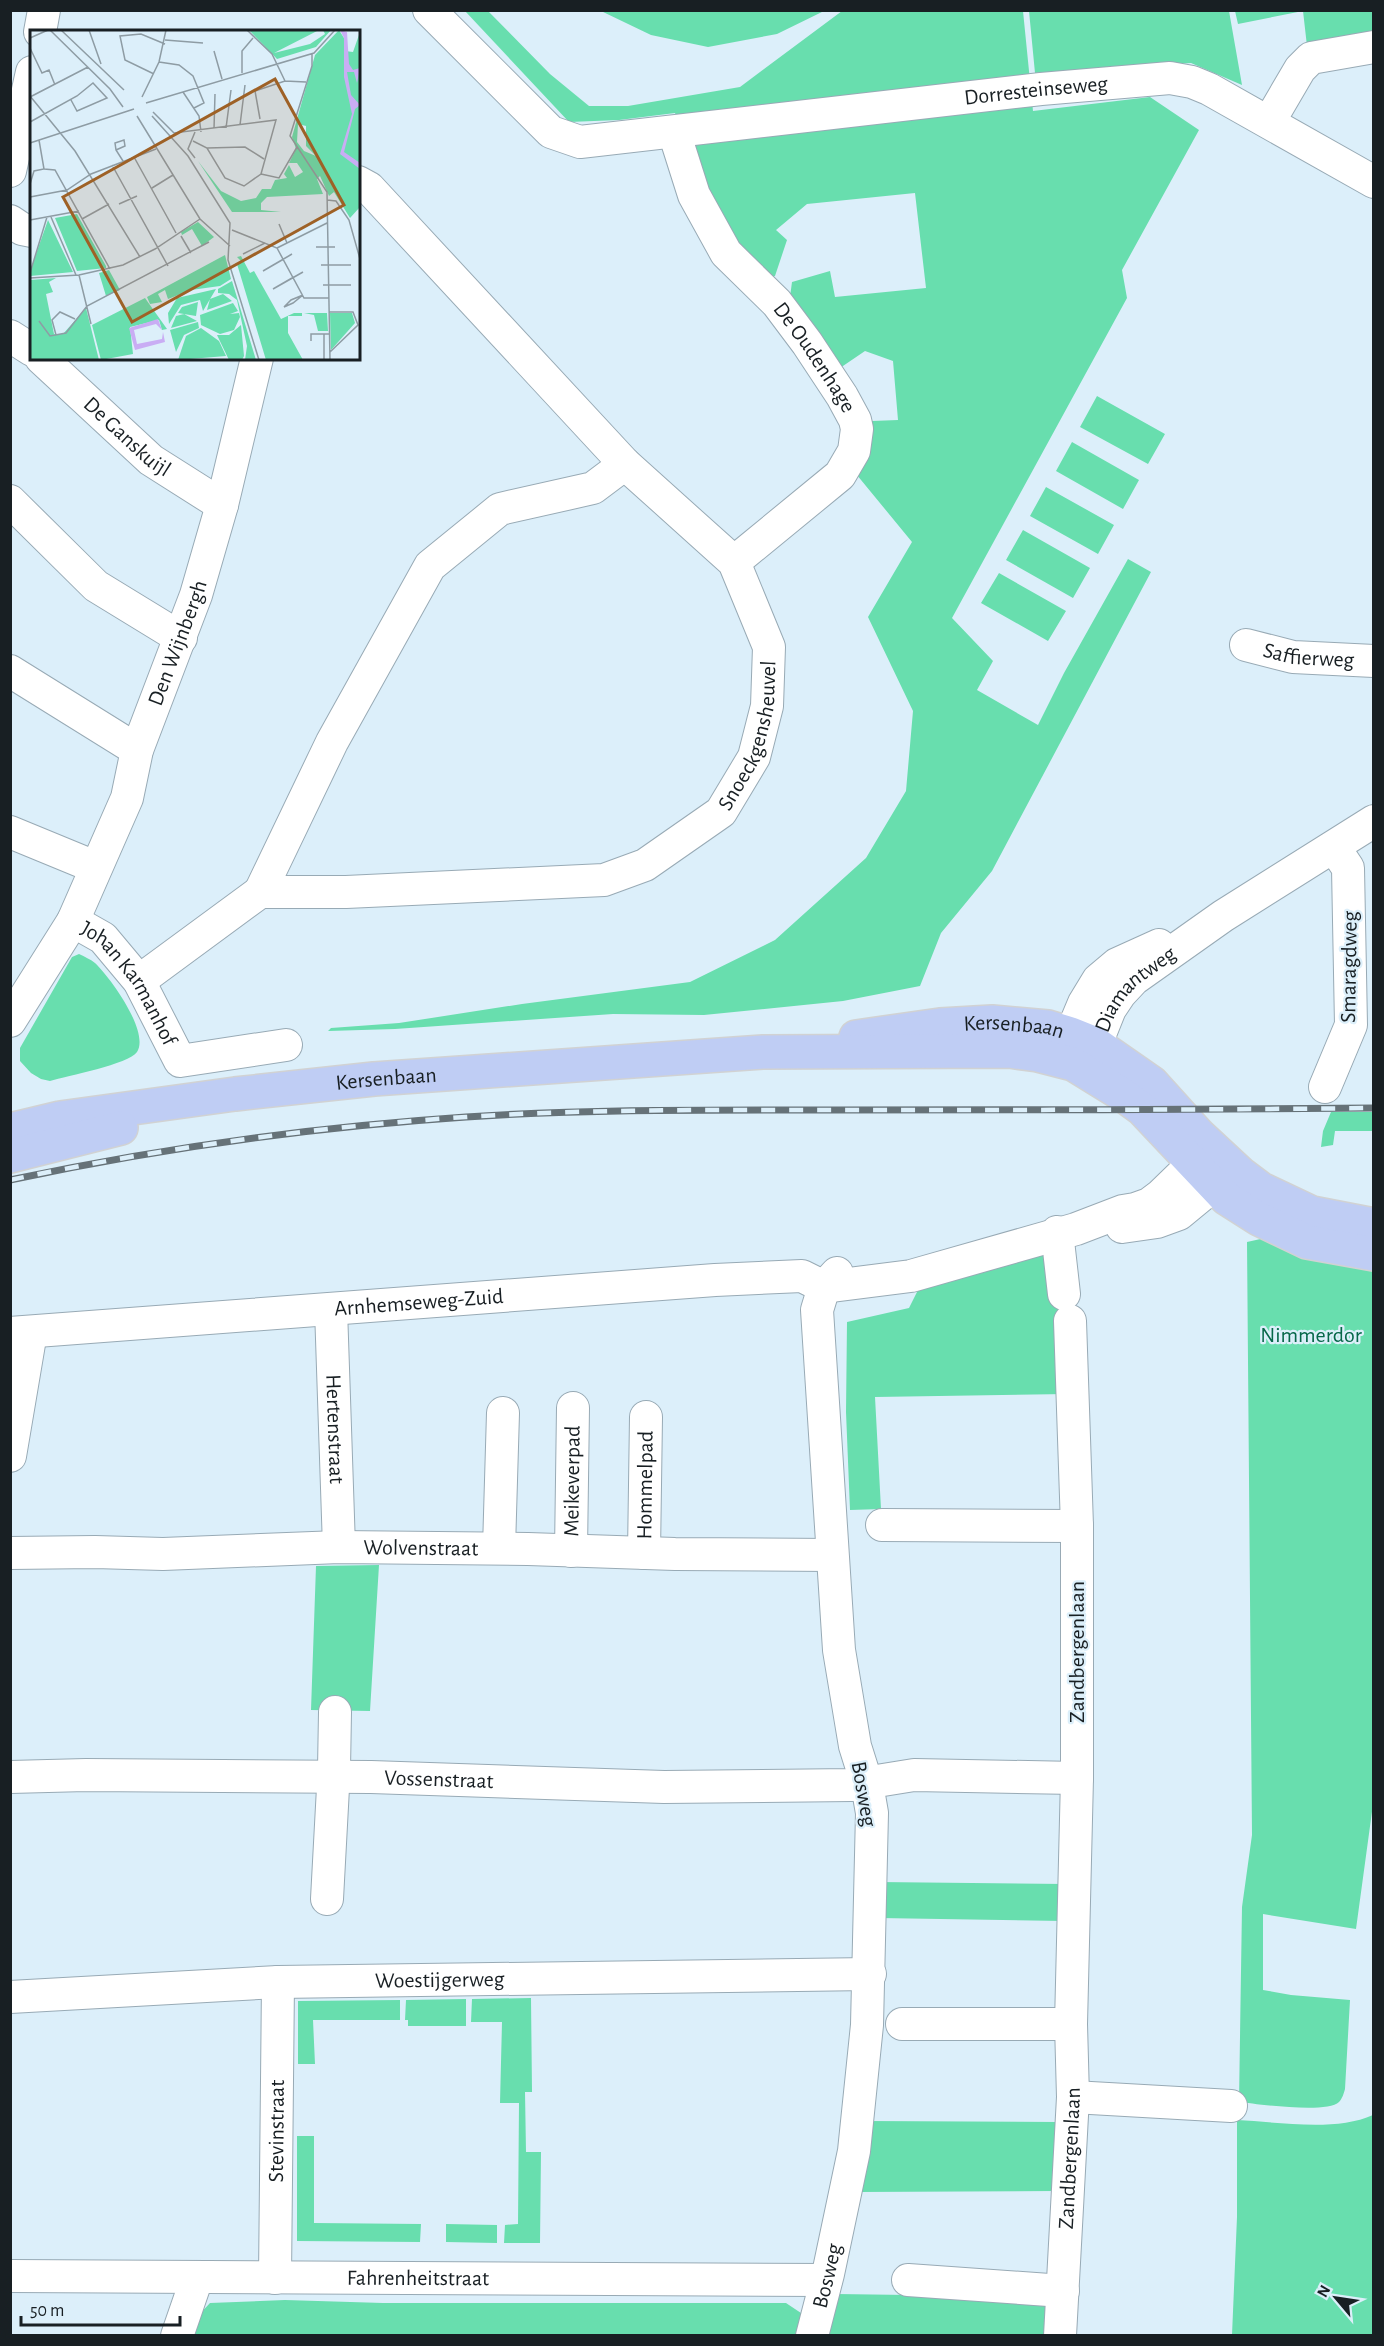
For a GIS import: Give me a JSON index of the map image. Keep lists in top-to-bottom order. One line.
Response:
{"streets":{"main road":["Kersenbaan"],"street":["Dorresteinseweg","De Oudenhage","De Ganskuijl","Den Wijnbergh","Saffierweg","Snoeckgensheuvel","Smaragdweg","Johan Karmanhof","Diamantweg","Arnhemseweg-Zuid","Hertenstraat","Meikeverpad","Hommelpad","Wolvenstraat","Zandbergenlaan","Vossenstraat","Bosweg","Woestijgerweg","Stevinstraat","Fahrenheitstraat"]},"crossings":[["Dorresteinseweg","De Oudenhage"],["De Oudenhage","Snoeckgensheuvel"],["De Ganskuijl","Den Wijnbergh"],["Den Wijnbergh","Johan Karmanhof"],["Smaragdweg","Diamantweg"],["Diamantweg","Kersenbaan"],["Kersenbaan","Arnhemseweg-Zuid"],["Arnhemseweg-Zuid","Hertenstraat"],["Arnhemseweg-Zuid","Zandbergenlaan"],["Arnhemseweg-Zuid","Bosweg"],["Hertenstraat","Wolvenstraat"],["Meikeverpad","Wolvenstraat"],["Hommelpad","Wolvenstraat"],["Wolvenstraat","Bosweg"],["Vossenstraat","Bosweg"],["Bosweg","Woestijgerweg"],["Bosweg","Fahrenheitstraat"],["Woestijgerweg","Stevinstraat"],["Stevinstraat","Fahrenheitstraat"]],"parks":["Nimmerdor"],"scale_bar":"50 m","north":"top left"}
